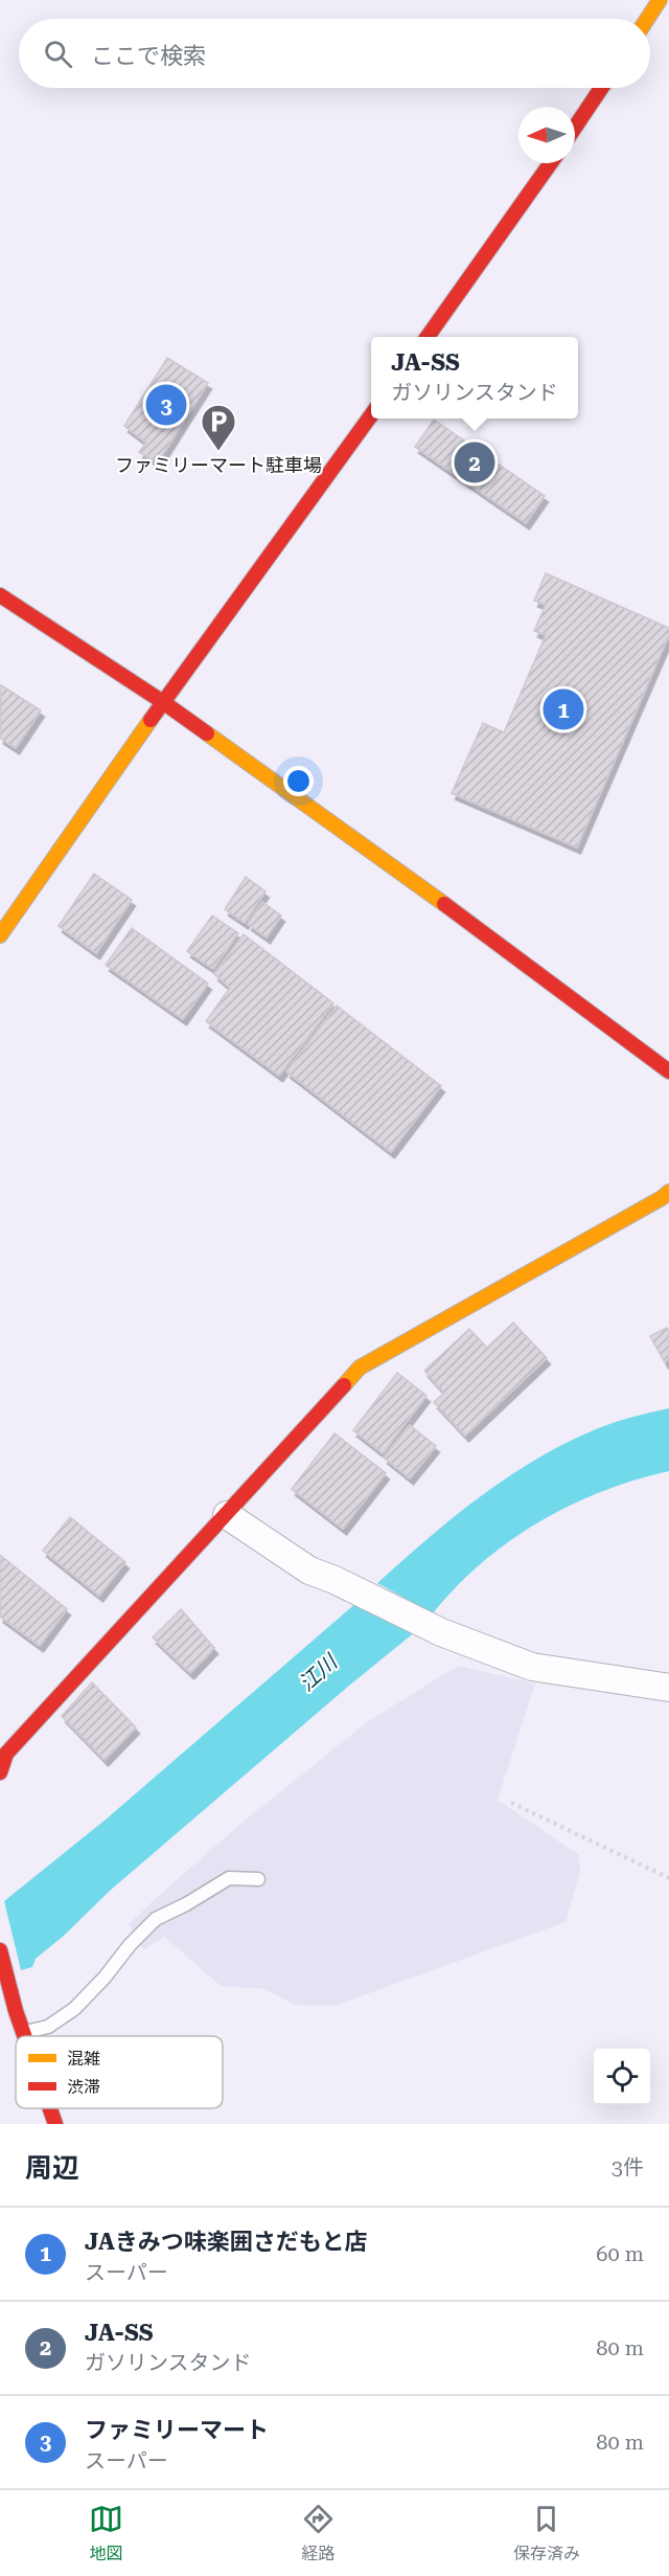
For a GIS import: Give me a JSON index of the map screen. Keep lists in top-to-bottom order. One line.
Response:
{"water":["江川"],"places":{"parking":["ファミリーマート駐車場"]},"legend":["混雑","渋滞"],"north":"left","page":{"search":"ここで検索","popup":["JA-SS","ガソリンスタンド"],"pins":["3","2","1"],"heading":["周辺","3件"],"list":[{"mark":"1","name":"JAきみつ味楽囲さだもと店","note":"スーパー","value":"60 m"},{"mark":"2","name":"JA-SS","note":"ガソリンスタンド","value":"80 m"},{"mark":"3","name":"ファミリーマート","note":"スーパー","value":"80 m"}],"nav":["地図","経路","保存済み"]}}
